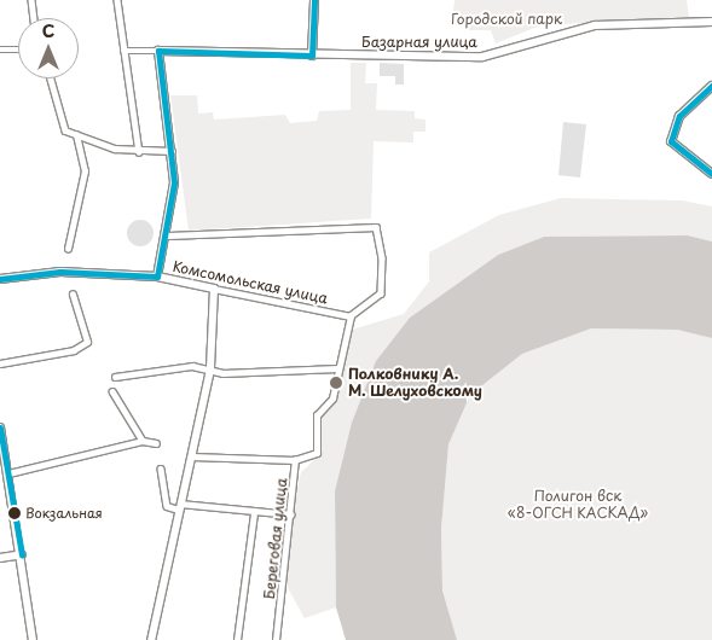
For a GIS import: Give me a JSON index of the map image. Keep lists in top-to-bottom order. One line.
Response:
{"streets":{"main road":["Базарная улица","Комсомольская улица"],"street":["Береговая улица"]},"crossings":[["Комсомольская улица","Береговая улица"]],"parks":["Городской парк","Полигон вск «8-ОГСН КАСКАД»"],"places":["Полковнику А. М. Шелуховскому","Вокзальная"],"north":"top"}
